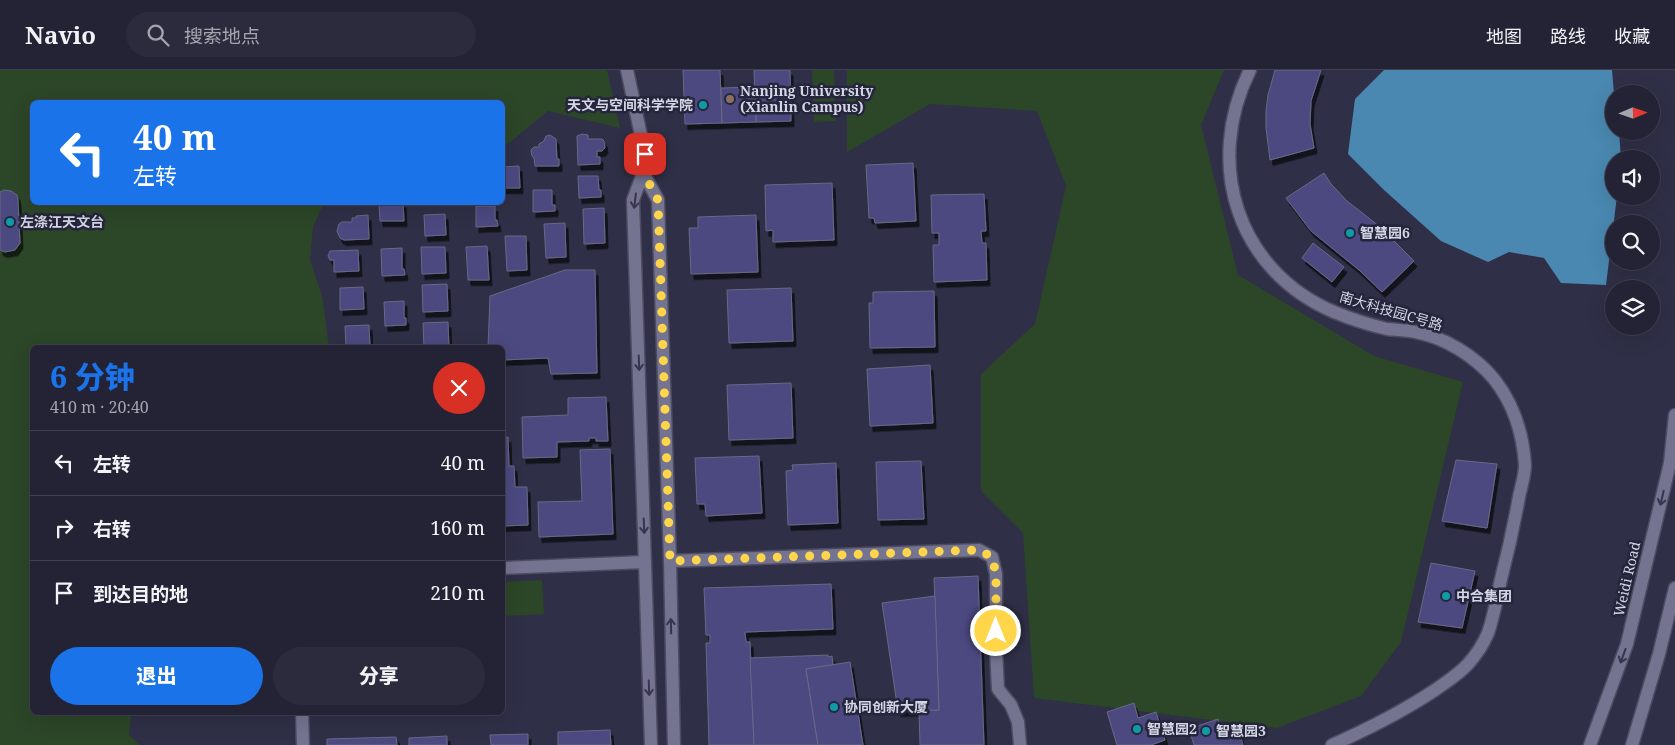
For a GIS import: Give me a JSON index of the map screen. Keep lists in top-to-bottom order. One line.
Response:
{"streets":{"street":["南大科技园C号路","Weidi Road"]},"places":["Nanjing University (Xianlin Campus)","天文与空间科学学院","左涤江天文台","智慧园6","中合集团","协同创新大厦","智慧园2","智慧园3"],"north":"right","page":{"header":"Navio","search":"搜索地点","nav":["地图","路线","收藏"],"turn":["40 m","左转"],"heading":["6 分钟","410 m · 20:40"],"list":[{"name":"左转","value":"40 m"},{"name":"右转","value":"160 m"},{"name":"到达目的地","value":"210 m"}],"buttons":["退出","分享"]}}
